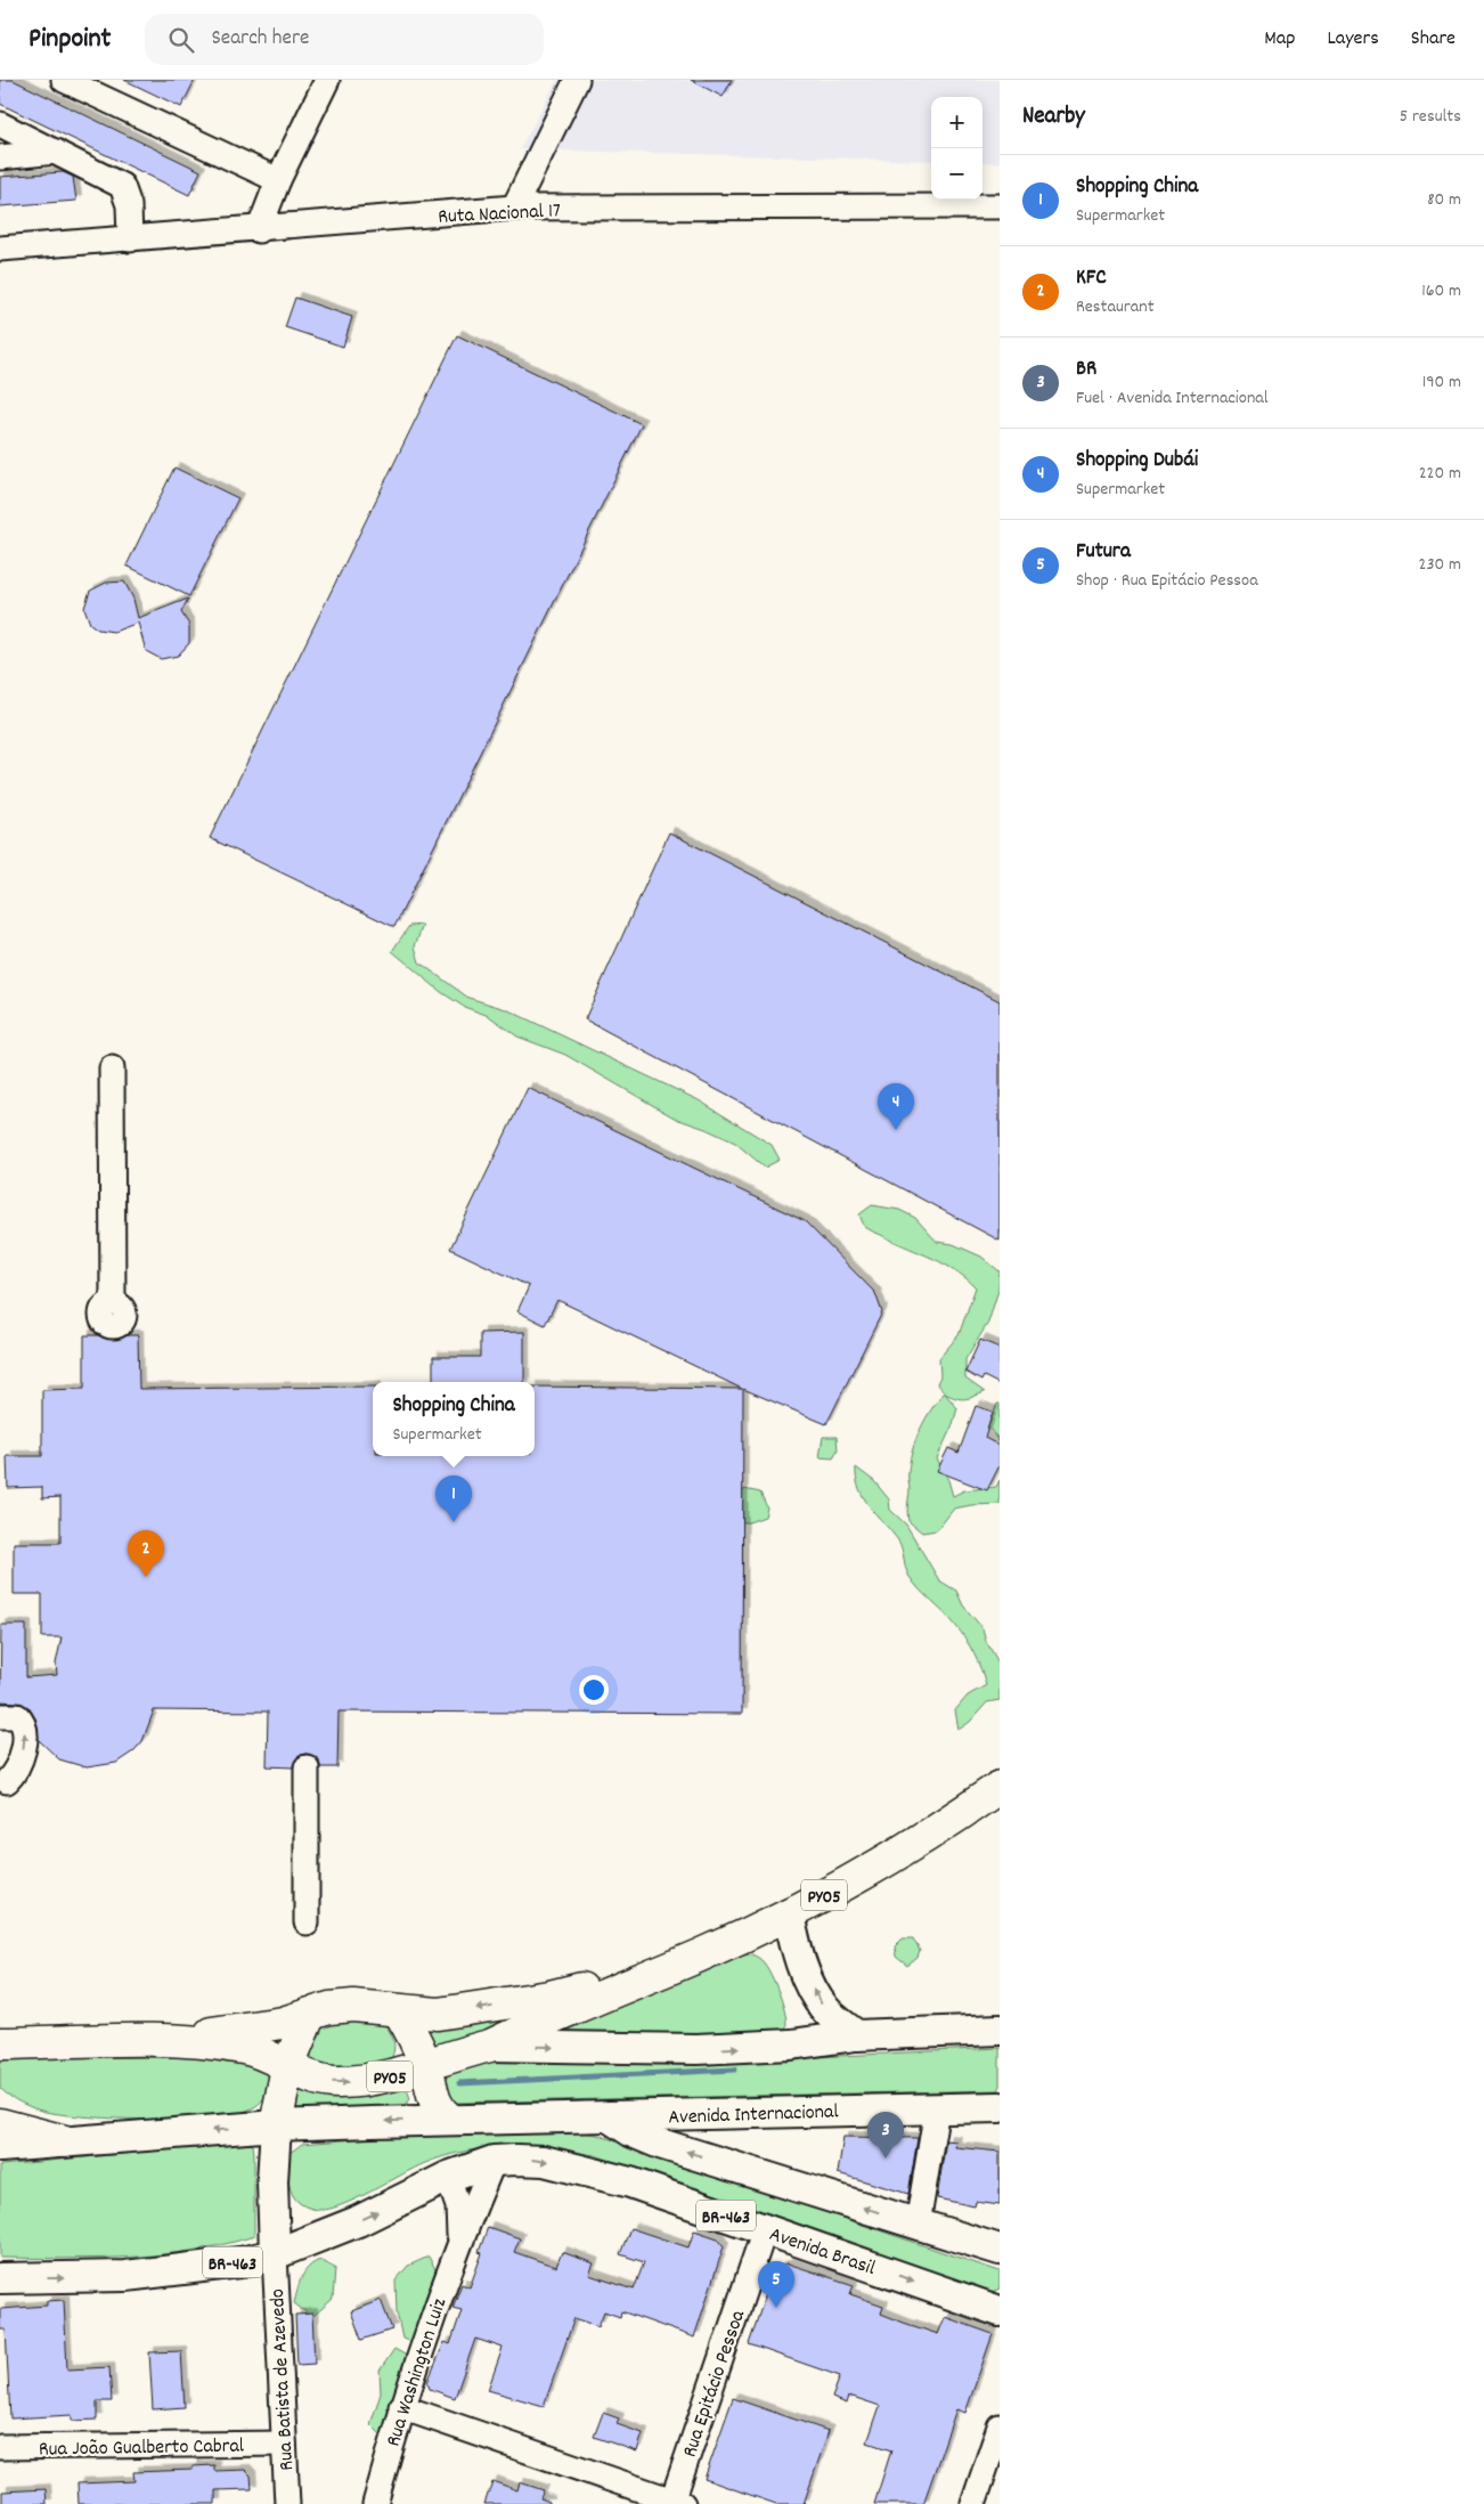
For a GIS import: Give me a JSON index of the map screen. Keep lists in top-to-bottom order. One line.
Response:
{"streets":{"highway":["PY05"],"main road":["Avenida Internacional","BR-463","Avenida Brasil"],"street":["Ruta Nacional 17","Rua Washington Luiz","Rua Batista de Azevedo","Rua Epitácio Pessoa","Rua João Gualberto Cabral"]},"crossings":[["Avenida Internacional","BR-463"],["BR-463","Avenida Brasil"],["BR-463","Rua Washington Luiz"],["BR-463","Rua Batista de Azevedo"],["Avenida Brasil","Rua Washington Luiz"],["Avenida Brasil","Rua Epitácio Pessoa"],["Rua Batista de Azevedo","Rua João Gualberto Cabral"]],"page":{"header":"Pinpoint","search":"Search here","nav":["Map","Layers","Share"],"heading":["Nearby","5 results"],"map_buttons":["+","−"],"list":[{"mark":"1","name":"Shopping China","note":"Supermarket","value":"80 m"},{"mark":"2","name":"KFC","note":"Restaurant","value":"160 m"},{"mark":"3","name":"BR","note":"Fuel · Avenida Internacional","value":"190 m"},{"mark":"4","name":"Shopping Dubái","note":"Supermarket","value":"220 m"},{"mark":"5","name":"Futura","note":"Shop · Rua Epitácio Pessoa","value":"230 m"}],"pins":["4","1","2","3","5"],"popup":["Shopping China","Supermarket"]}}
